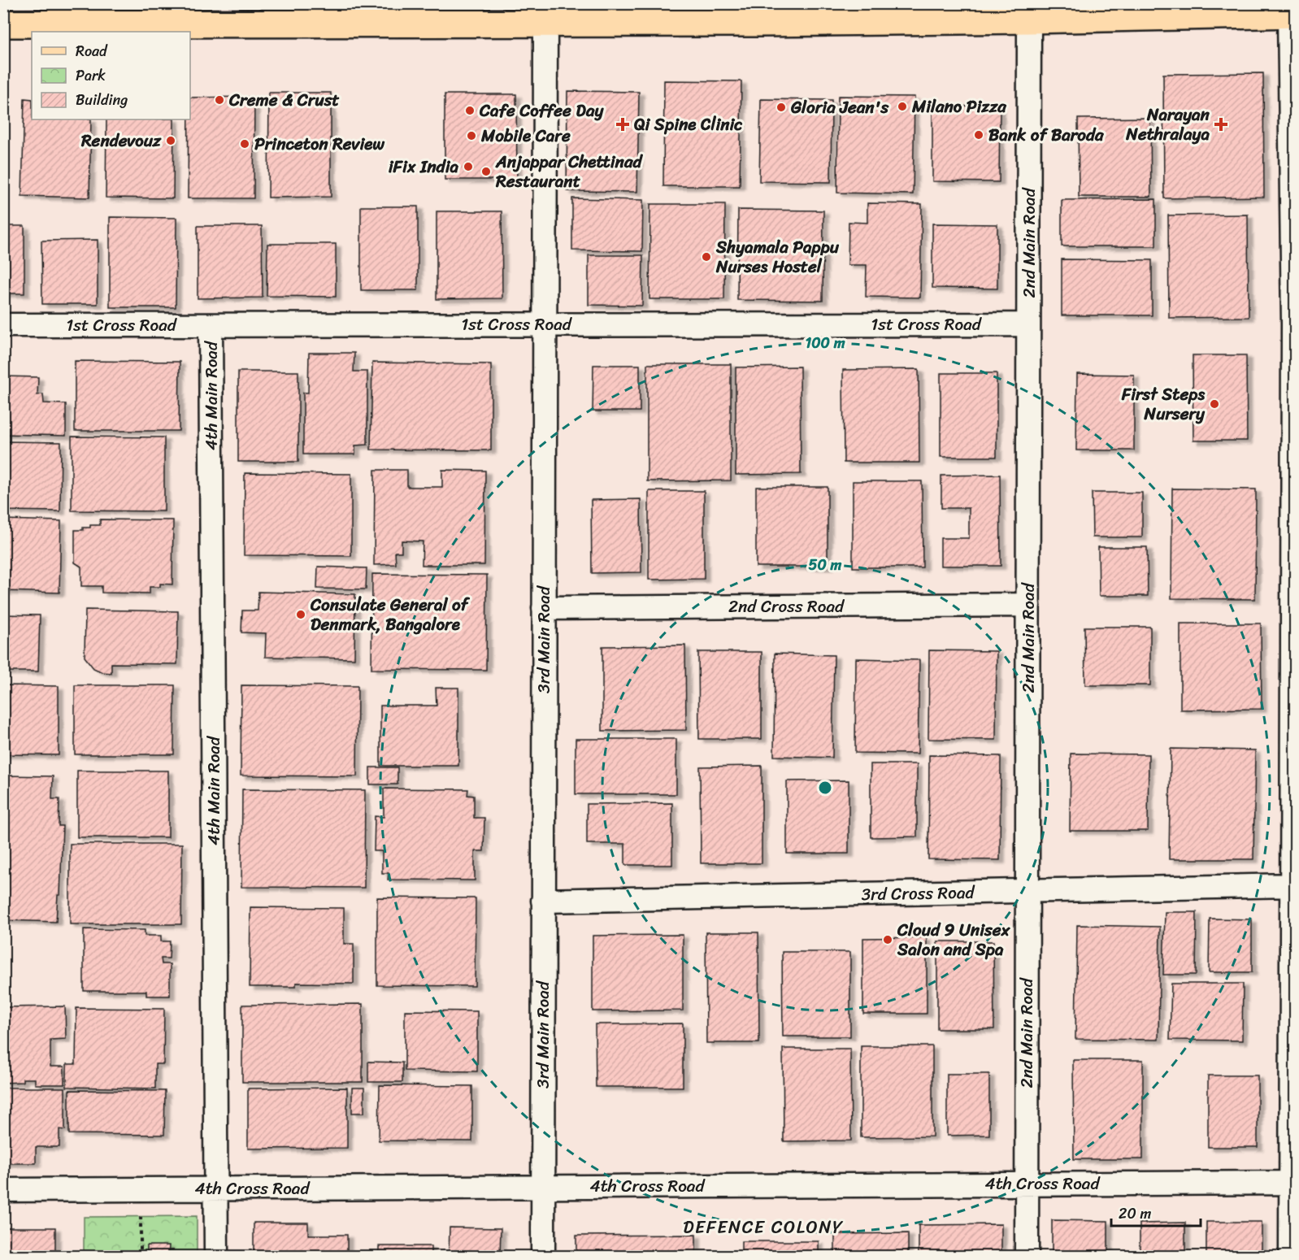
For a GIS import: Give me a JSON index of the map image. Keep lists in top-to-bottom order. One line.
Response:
{"streets":{"street":["2nd Main Road","1st Cross Road","4th Main Road","2nd Cross Road","3rd Main Road","3rd Cross Road","4th Cross Road"]},"crossings":[["2nd Main Road","1st Cross Road"],["2nd Main Road","2nd Cross Road"],["2nd Main Road","3rd Cross Road"],["2nd Main Road","4th Cross Road"],["1st Cross Road","4th Main Road"],["1st Cross Road","3rd Main Road"],["4th Main Road","4th Cross Road"],["2nd Cross Road","3rd Main Road"],["3rd Main Road","3rd Cross Road"],["3rd Main Road","4th Cross Road"]],"districts":["DEFENCE COLONY"],"places":{"other":["Creme & Crust","Milano Pizza","Gloria Jean's","Cafe Coffee Day","Bank of Baroda","Mobile Care","Rendevouz","Princeton Review","iFix India","Anjappar Chettinad Restaurant","Shyamala Pappu Nurses Hostel","First Steps Nursery","Consulate General of Denmark, Bangalore","Cloud 9 Unisex Salon and Spa"],"health":["Qi Spine Clinic","Narayan Nethralaya"]},"legend":["Road","Park","Building"],"scale_bar":"20 m","rings":["100 m","50 m"]}
